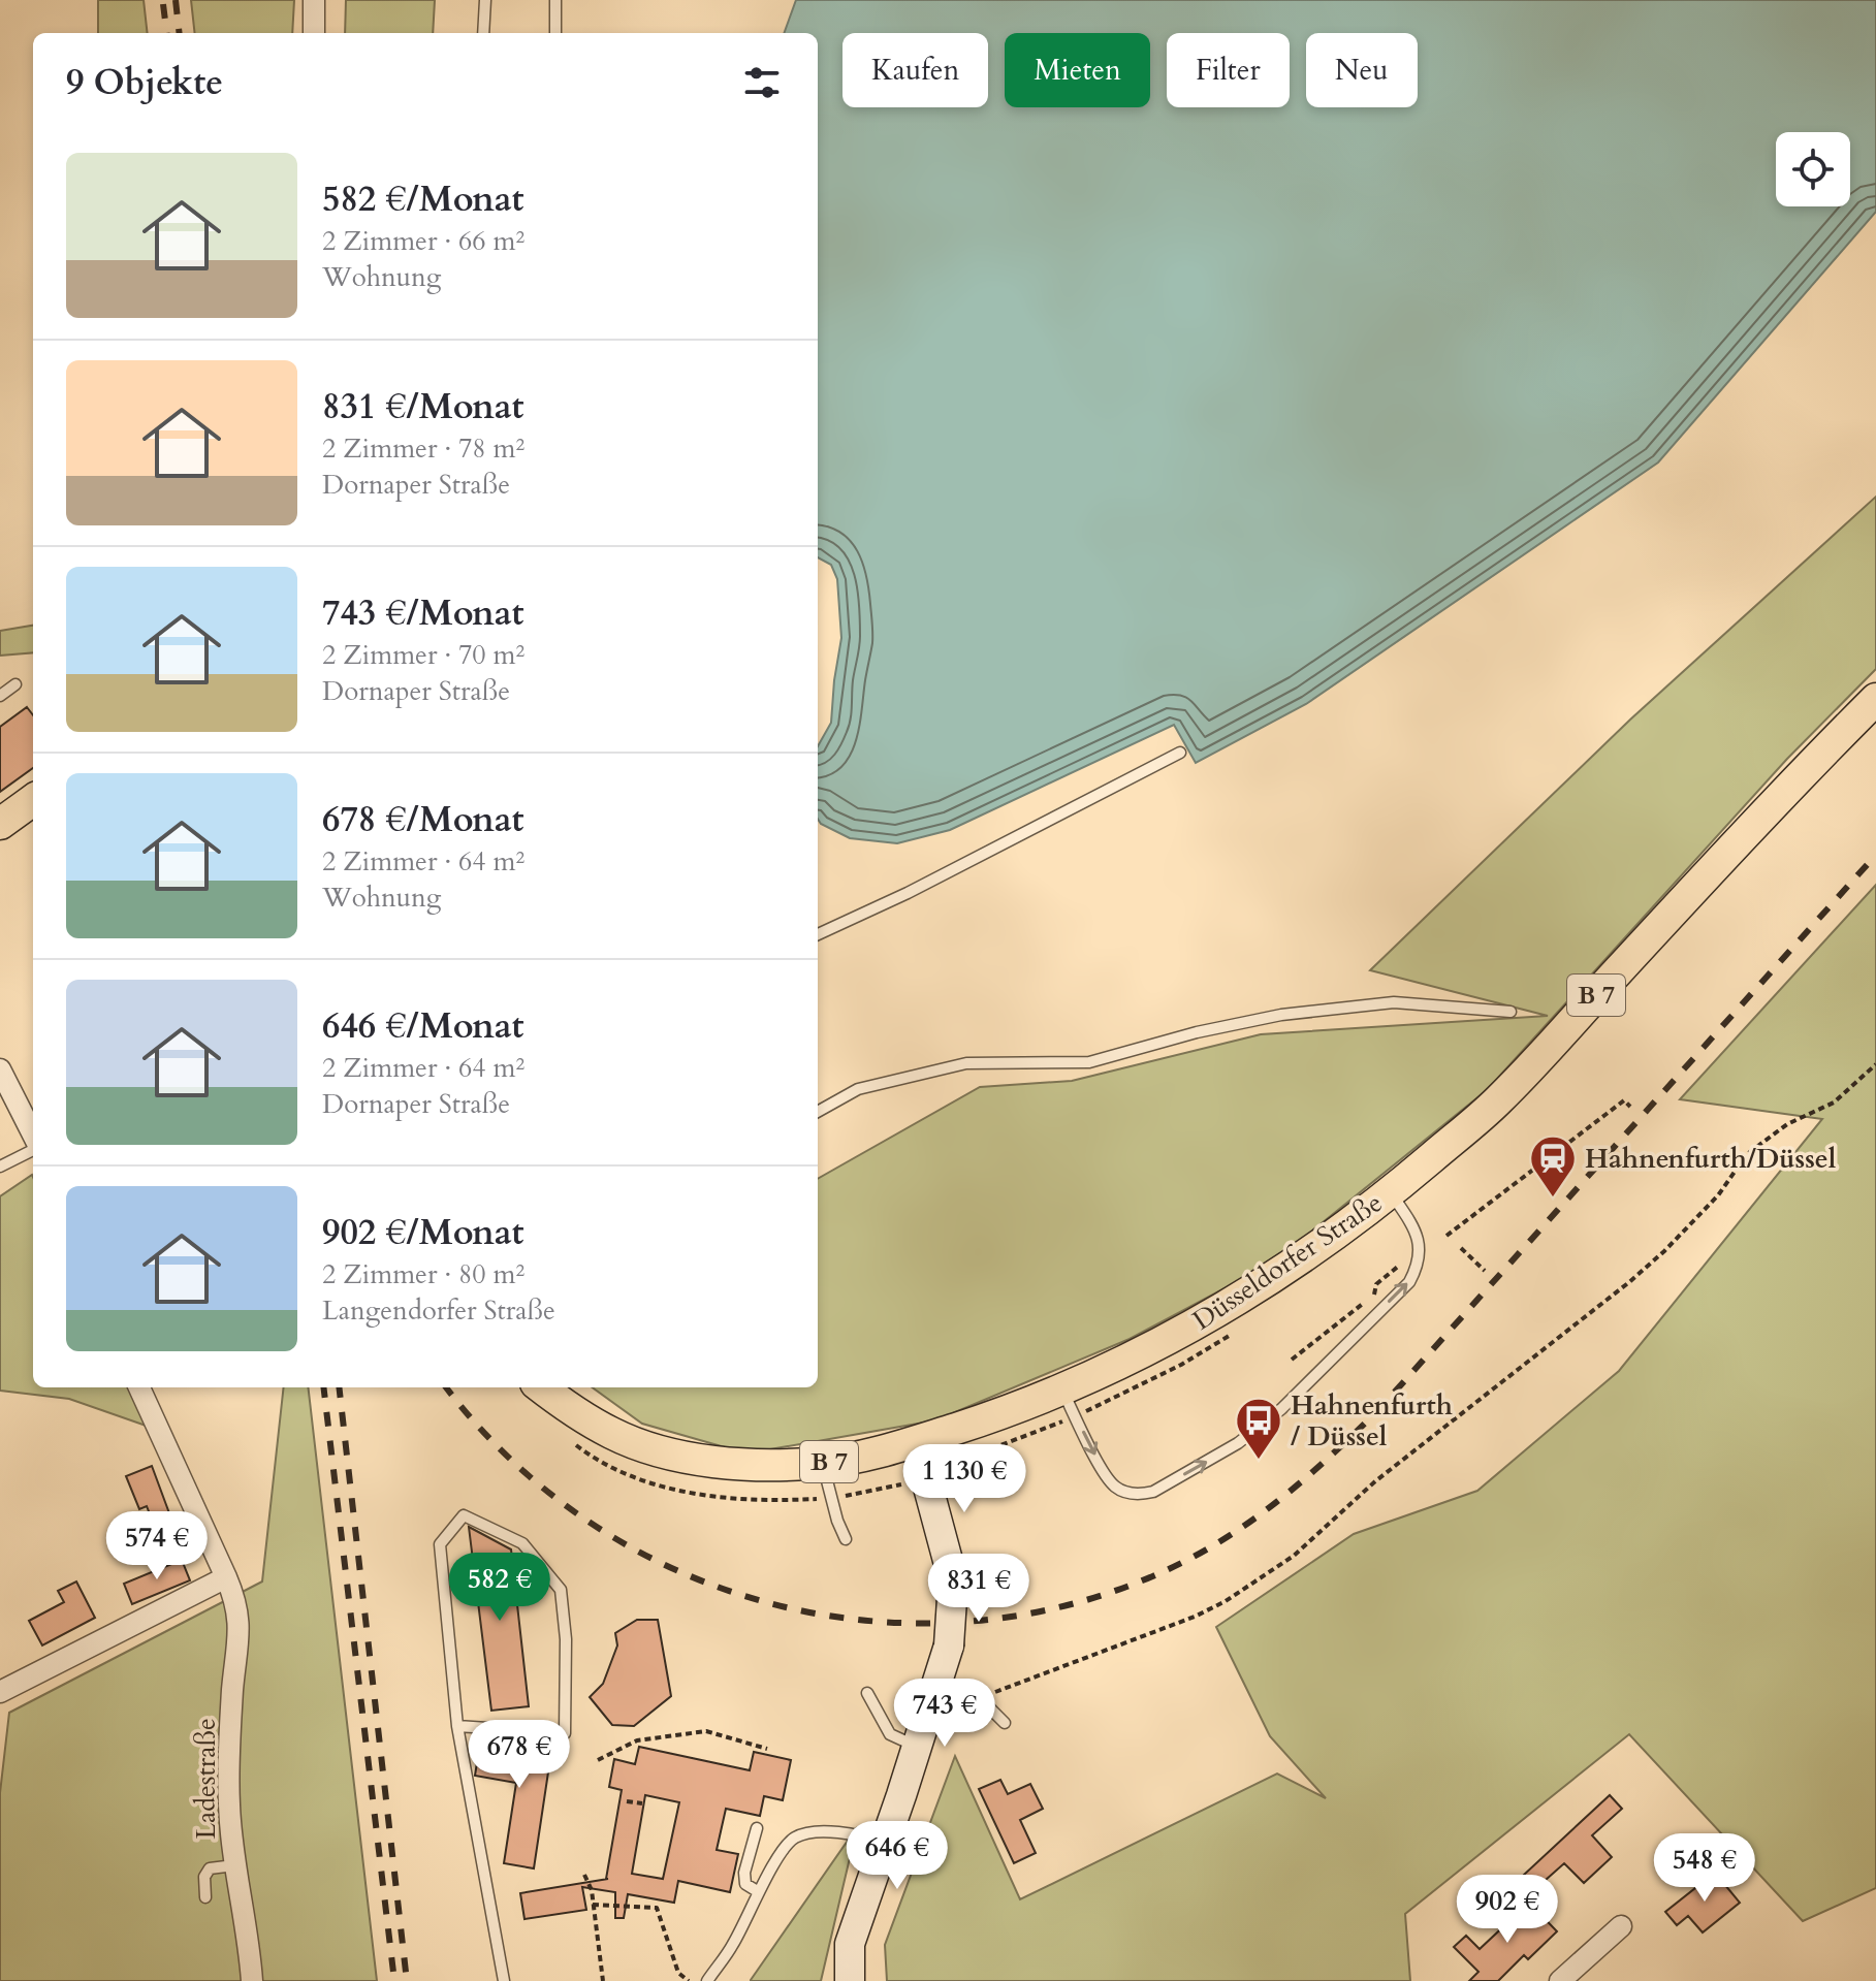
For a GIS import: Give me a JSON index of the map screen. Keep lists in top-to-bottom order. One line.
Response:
{"streets":{"main road":["B 7","Düsseldorfer Straße"],"street":["Ladestraße"]},"places":{"station":["Hahnenfurth/Düssel"],"bus stop":["Hahnenfurth / Düssel"]},"page":{"chip":["Kaufen","Mieten","Filter","Neu"],"heading":"9 Objekte","list":[{"name":"582 €/Monat","note":"2 Zimmer · 66 m² · Wohnung"},{"name":"831 €/Monat","note":"2 Zimmer · 78 m² · Dornaper Straße"},{"name":"743 €/Monat","note":"2 Zimmer · 70 m² · Dornaper Straße"},{"name":"678 €/Monat","note":"2 Zimmer · 64 m² · Wohnung"},{"name":"646 €/Monat","note":"2 Zimmer · 64 m² · Dornaper Straße"},{"name":"902 €/Monat","note":"2 Zimmer · 80 m² · Langendorfer Straße"}],"price":["1 130 €","574 €","582 €","831 €","743 €","678 €","646 €","548 €","902 €"]}}
